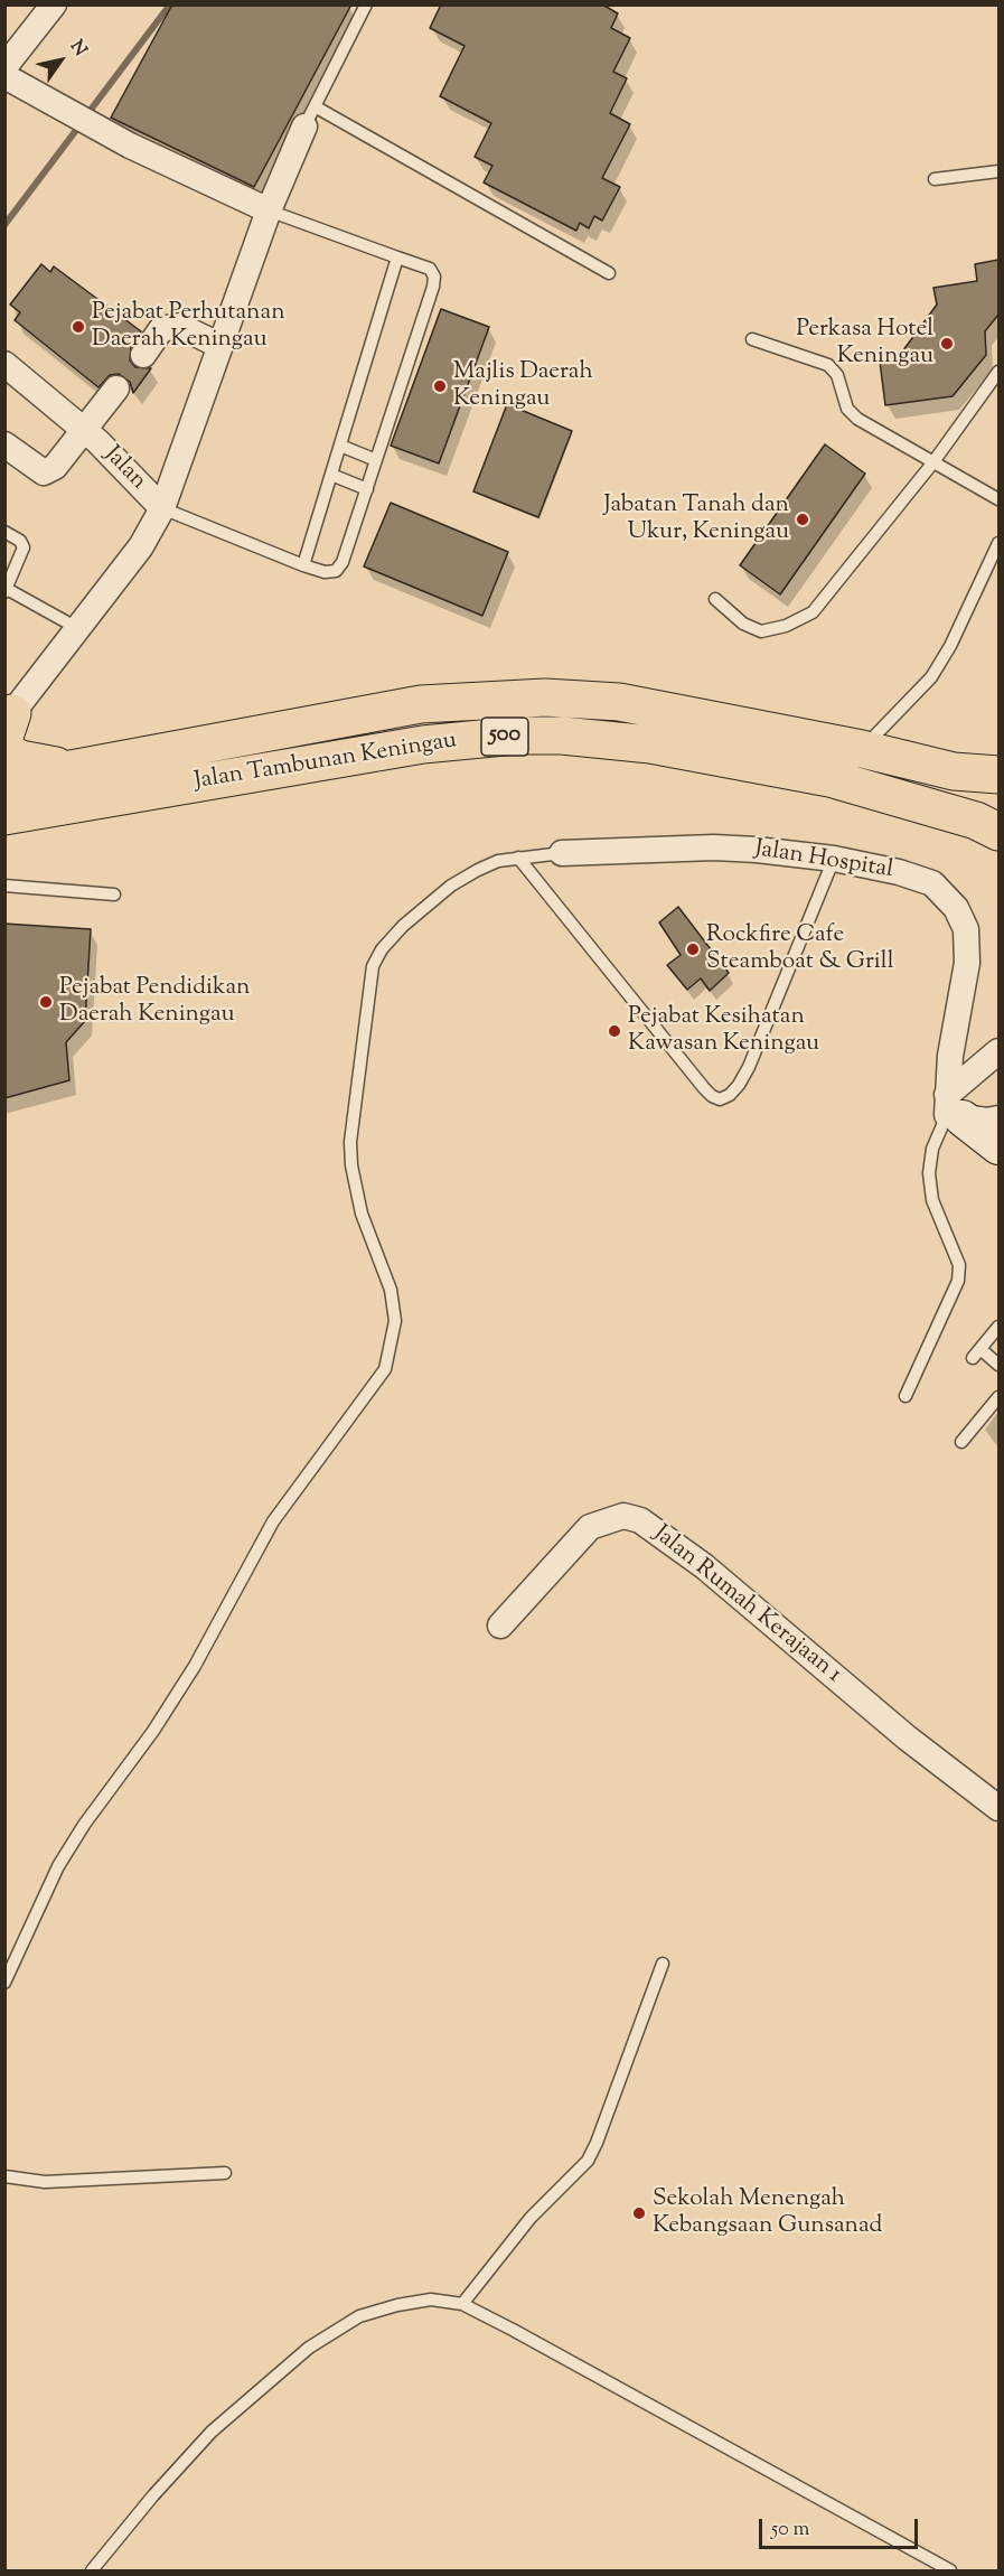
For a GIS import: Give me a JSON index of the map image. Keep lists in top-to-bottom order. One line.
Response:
{"streets":{"main road":["500","Jalan Tambunan Keningau"],"street":["Jalan","Jalan Hospital","Jalan Rumah Kerajaan 1"]},"places":["Pejabat Perhutanan Daerah Keningau","Perkasa Hotel Keningau","Majlis Daerah Keningau","Jabatan Tanah dan Ukur, Keningau","Rockfire Cafe Steamboat & Grill","Pejabat Pendidikan Daerah Keningau","Pejabat Kesihatan Kawasan Keningau","Sekolah Menengah Kebangsaan Gunsanad"],"scale_bar":"50 m","north":"top right"}
